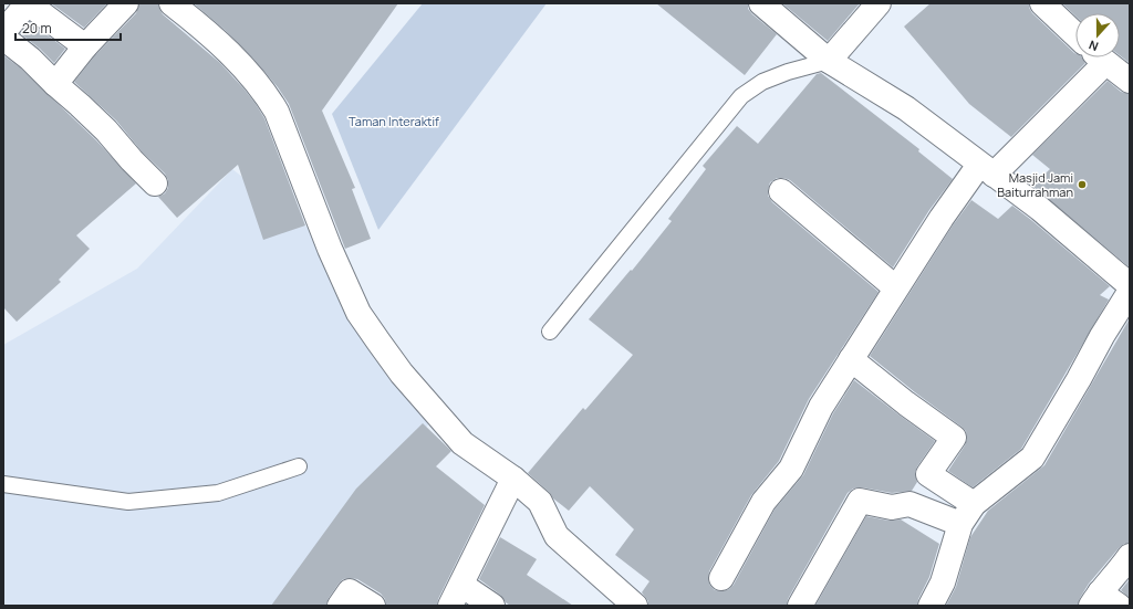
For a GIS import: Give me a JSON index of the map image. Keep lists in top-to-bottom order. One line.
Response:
{"parks":["Taman Interaktif"],"places":["Masjid Jami Baiturrahman"],"scale_bar":"20 m","north":"bottom"}
